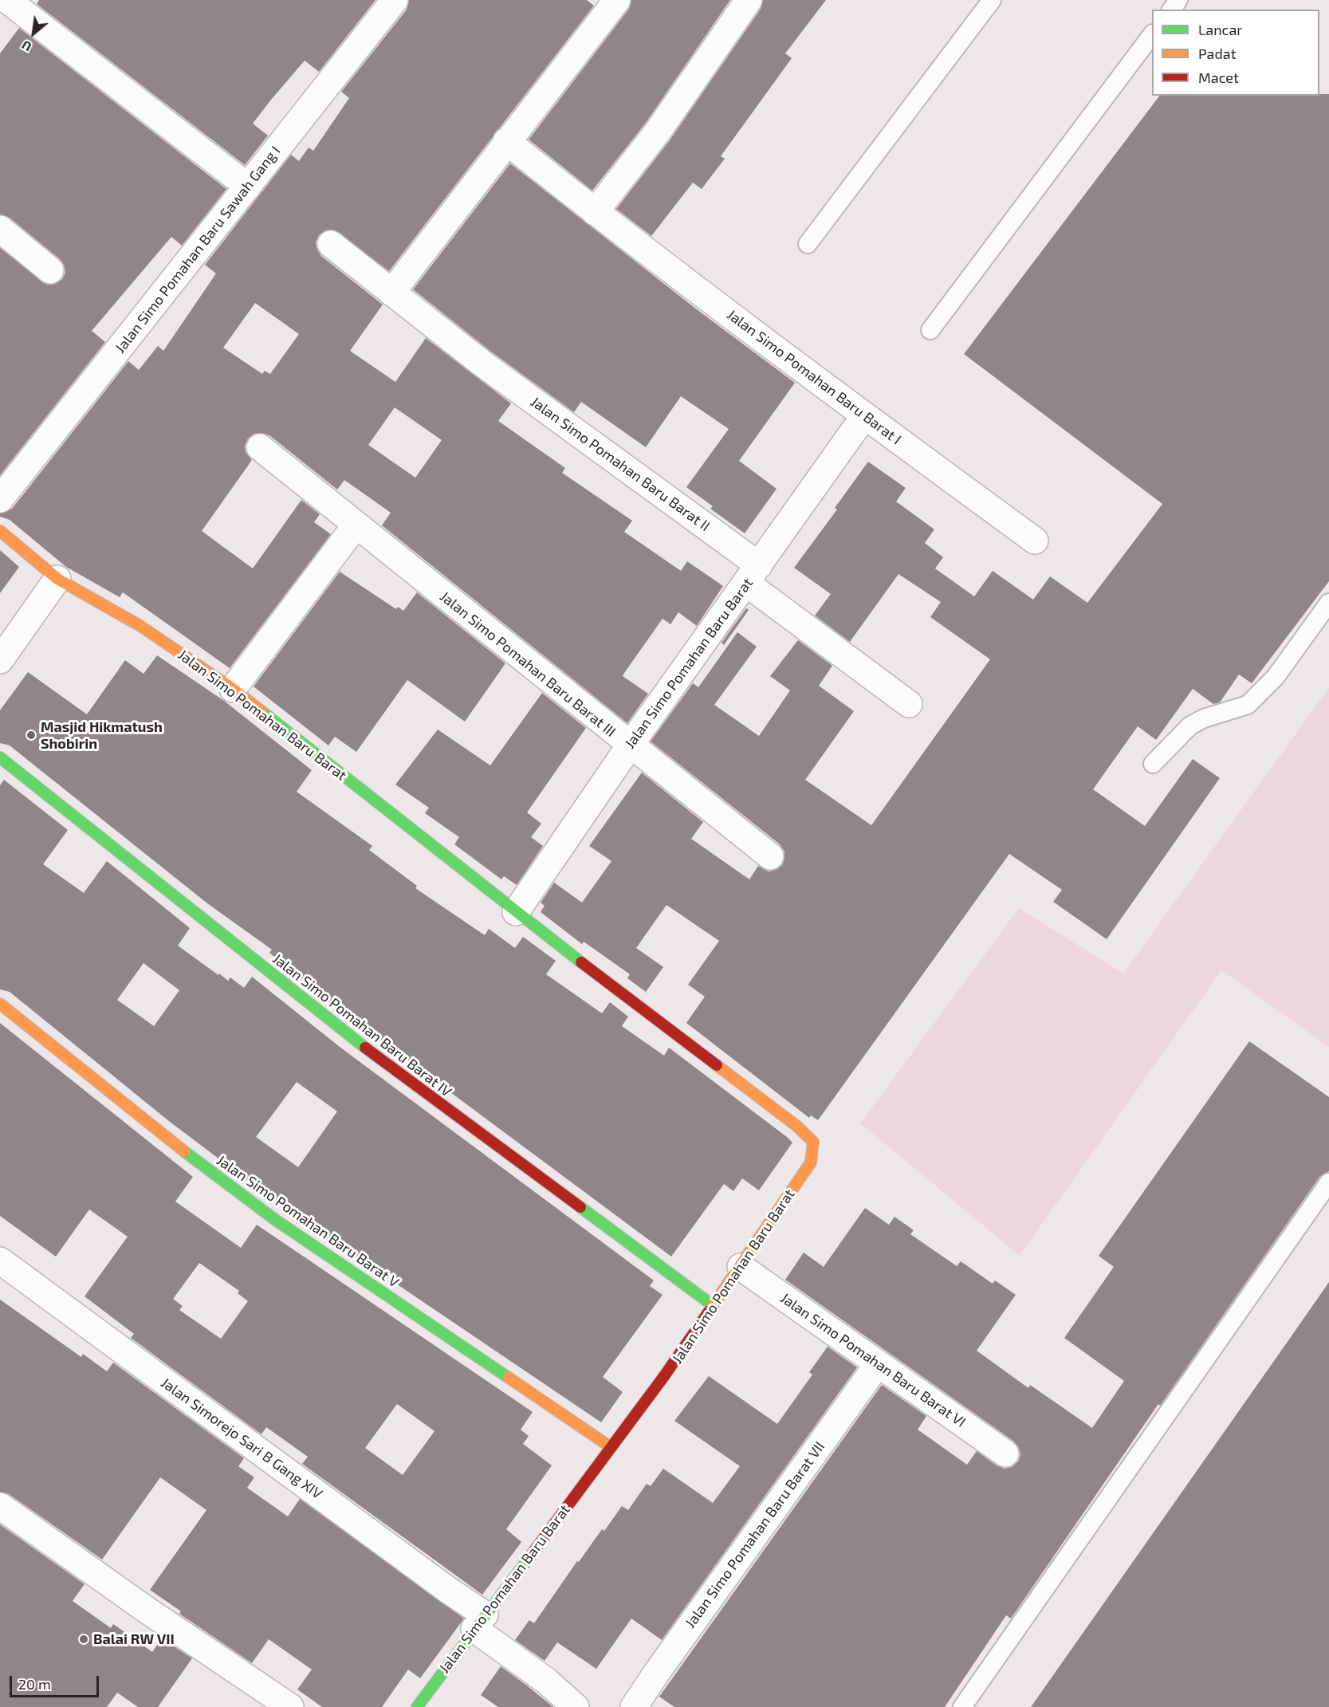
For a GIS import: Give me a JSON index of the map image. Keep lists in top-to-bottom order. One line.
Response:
{"streets":{"street":["Jalan Simo Pomahan Baru Sawah Gang I","Jalan Simo Pomahan Baru Barat I","Jalan Simo Pomahan Baru Barat II","Jalan Simo Pomahan Baru Barat","Jalan Simo Pomahan Baru Barat III","Jalan Simo Pomahan Baru Barat IV","Jalan Simo Pomahan Baru Barat V","Jalan Simo Pomahan Baru Barat VI","Jalan Simorejo Sari B Gang XIV","Jalan Simo Pomahan Baru Barat VII"]},"crossings":[["Jalan Simo Pomahan Baru Barat I","Jalan Simo Pomahan Baru Barat"],["Jalan Simo Pomahan Baru Barat II","Jalan Simo Pomahan Baru Barat"],["Jalan Simo Pomahan Baru Barat","Jalan Simo Pomahan Baru Barat III"],["Jalan Simo Pomahan Baru Barat","Jalan Simo Pomahan Baru Barat IV"],["Jalan Simo Pomahan Baru Barat","Jalan Simo Pomahan Baru Barat V"],["Jalan Simo Pomahan Baru Barat","Jalan Simo Pomahan Baru Barat VI"],["Jalan Simo Pomahan Baru Barat","Jalan Simorejo Sari B Gang XIV"],["Jalan Simo Pomahan Baru Barat VI","Jalan Simo Pomahan Baru Barat VII"]],"places":["Masjid Hikmatush Shobirin","Balai RW VII"],"legend":["Lancar","Padat","Macet"],"scale_bar":"20 m","north":"bottom left"}
